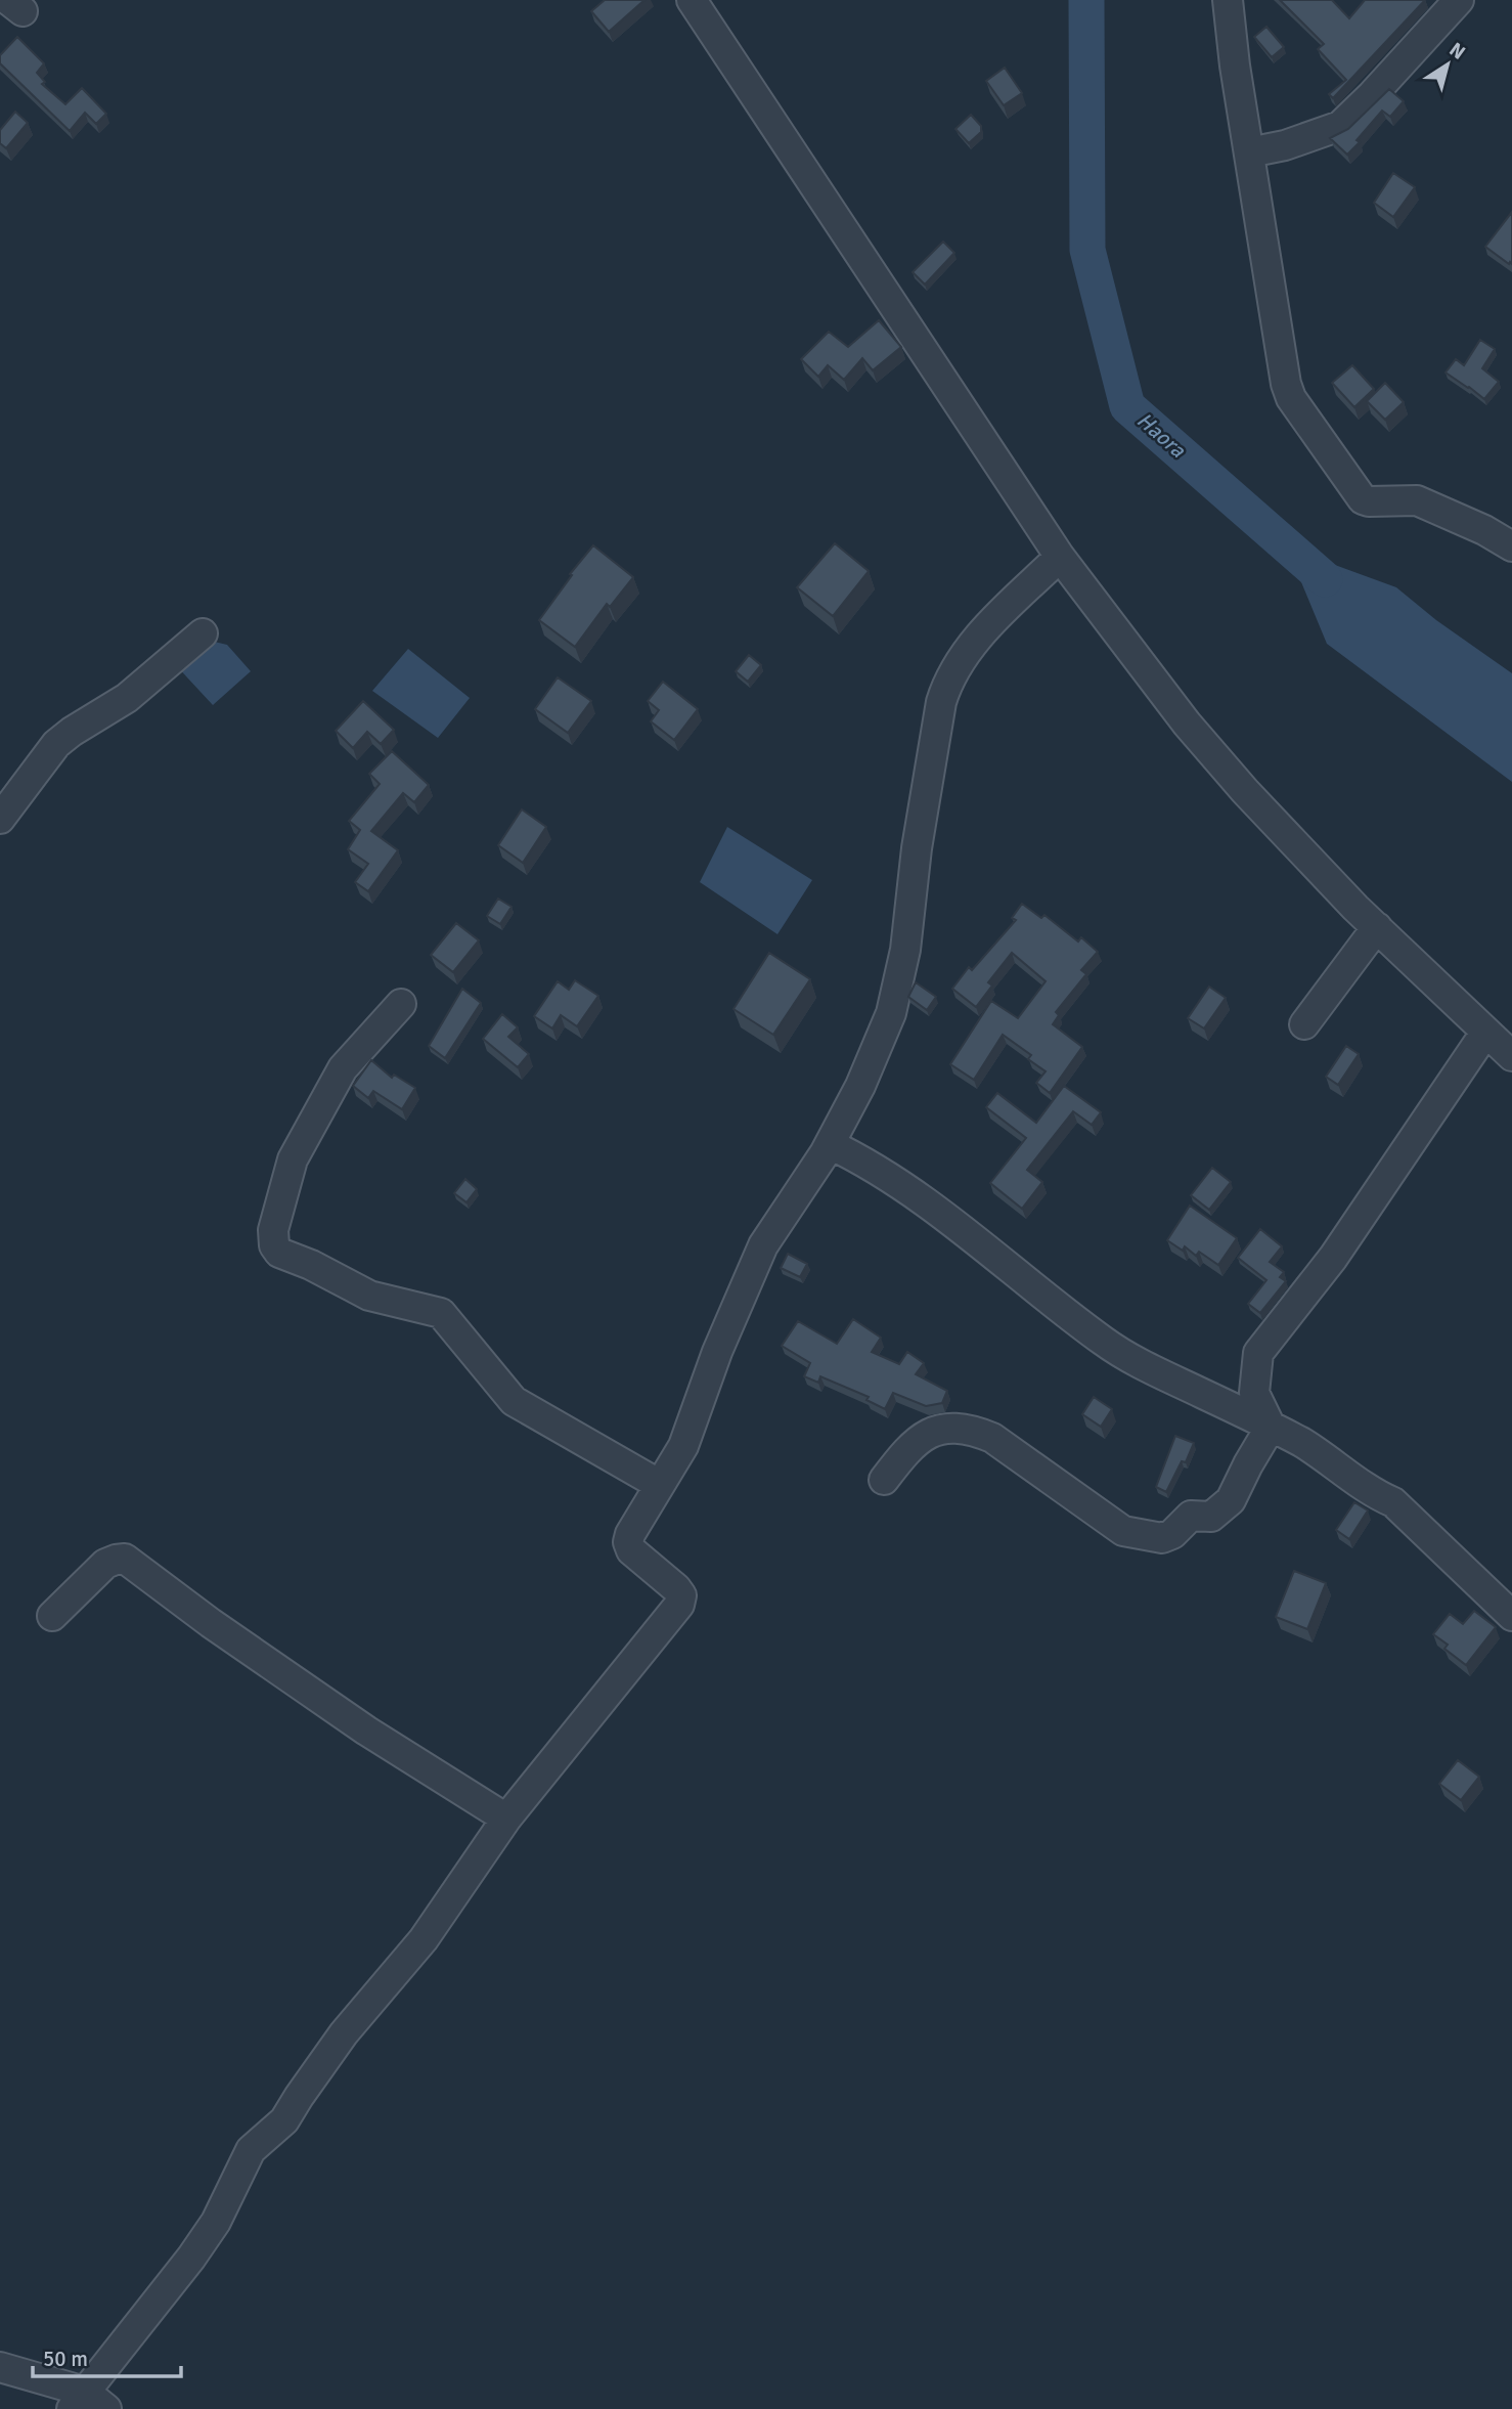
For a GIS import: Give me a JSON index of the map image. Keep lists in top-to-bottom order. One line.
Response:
{"water":["Haora"],"scale_bar":"50 m","north":"top right"}
